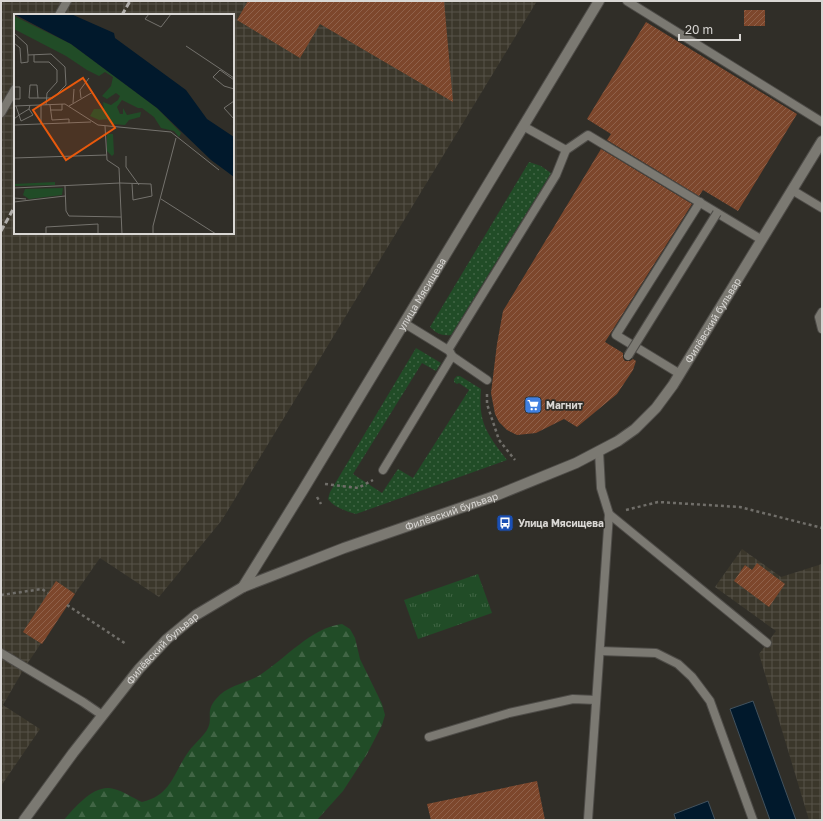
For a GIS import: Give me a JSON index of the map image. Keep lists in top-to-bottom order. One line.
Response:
{"streets":{"street":["улица Мясищева","Филёвский бульвар"]},"crossings":[["улица Мясищева","Филёвский бульвар"]],"places":{"supermarket":["Магнит"],"bus stop":["Улица Мясищева"]},"scale_bar":"20 m"}
